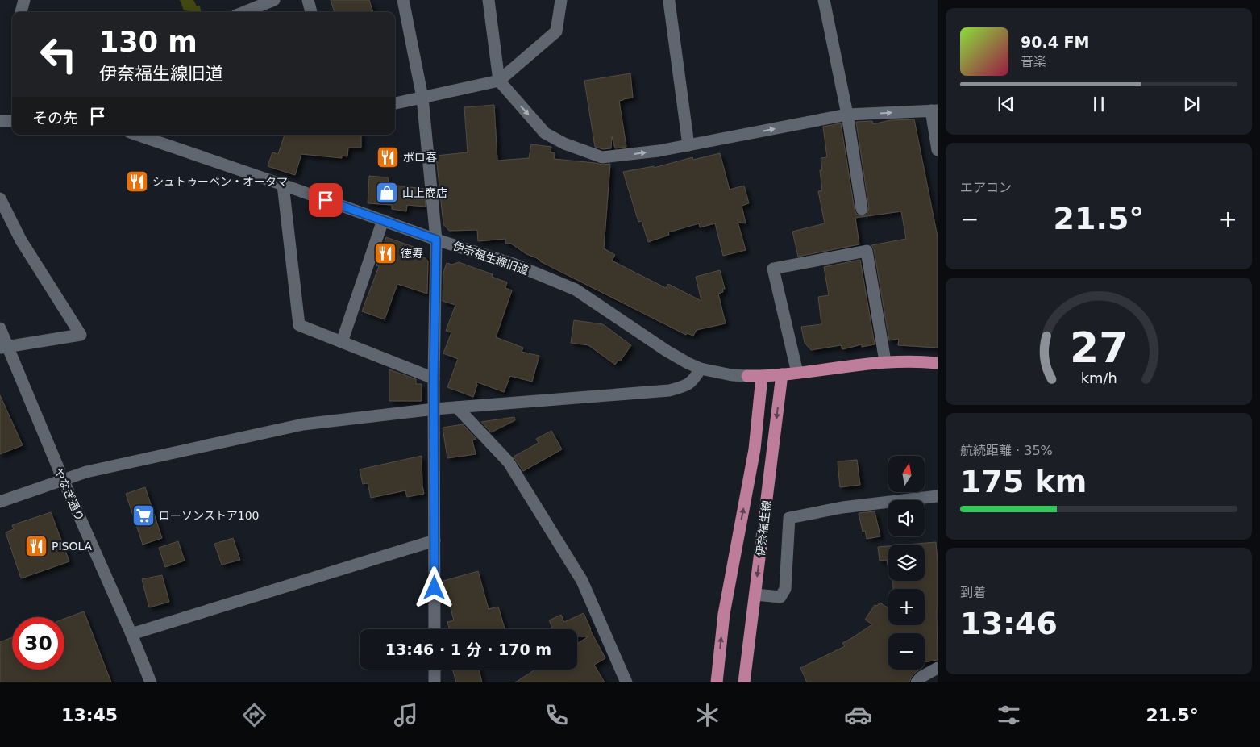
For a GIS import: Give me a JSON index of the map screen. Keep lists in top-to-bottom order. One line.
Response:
{"streets":{"main road":["伊奈福生線"],"street":["伊奈福生線旧道","やなぎ通り"]},"places":{"restaurant":["ポロ春","シュトゥーベン・オータマ","徳寿","PISOLA"],"shop":["山上商店"],"supermarket":["ローソンストア100"]},"north":"top","page":{"turn":["130 m","伊奈福生線旧道"],"song":["90.4 FM","音楽"],"then":"その先","tile":["エアコン",["航続距離 · 35%","175 km"],["到着","13:46"]],"heat":["−","21.5°","+"],"map_buttons":["+","−"],"limit":"30","trip":"13:46 · 1 分 · 170 m","tabs":["13:45","21.5°"],"gauge":["27","km/h"]}}
